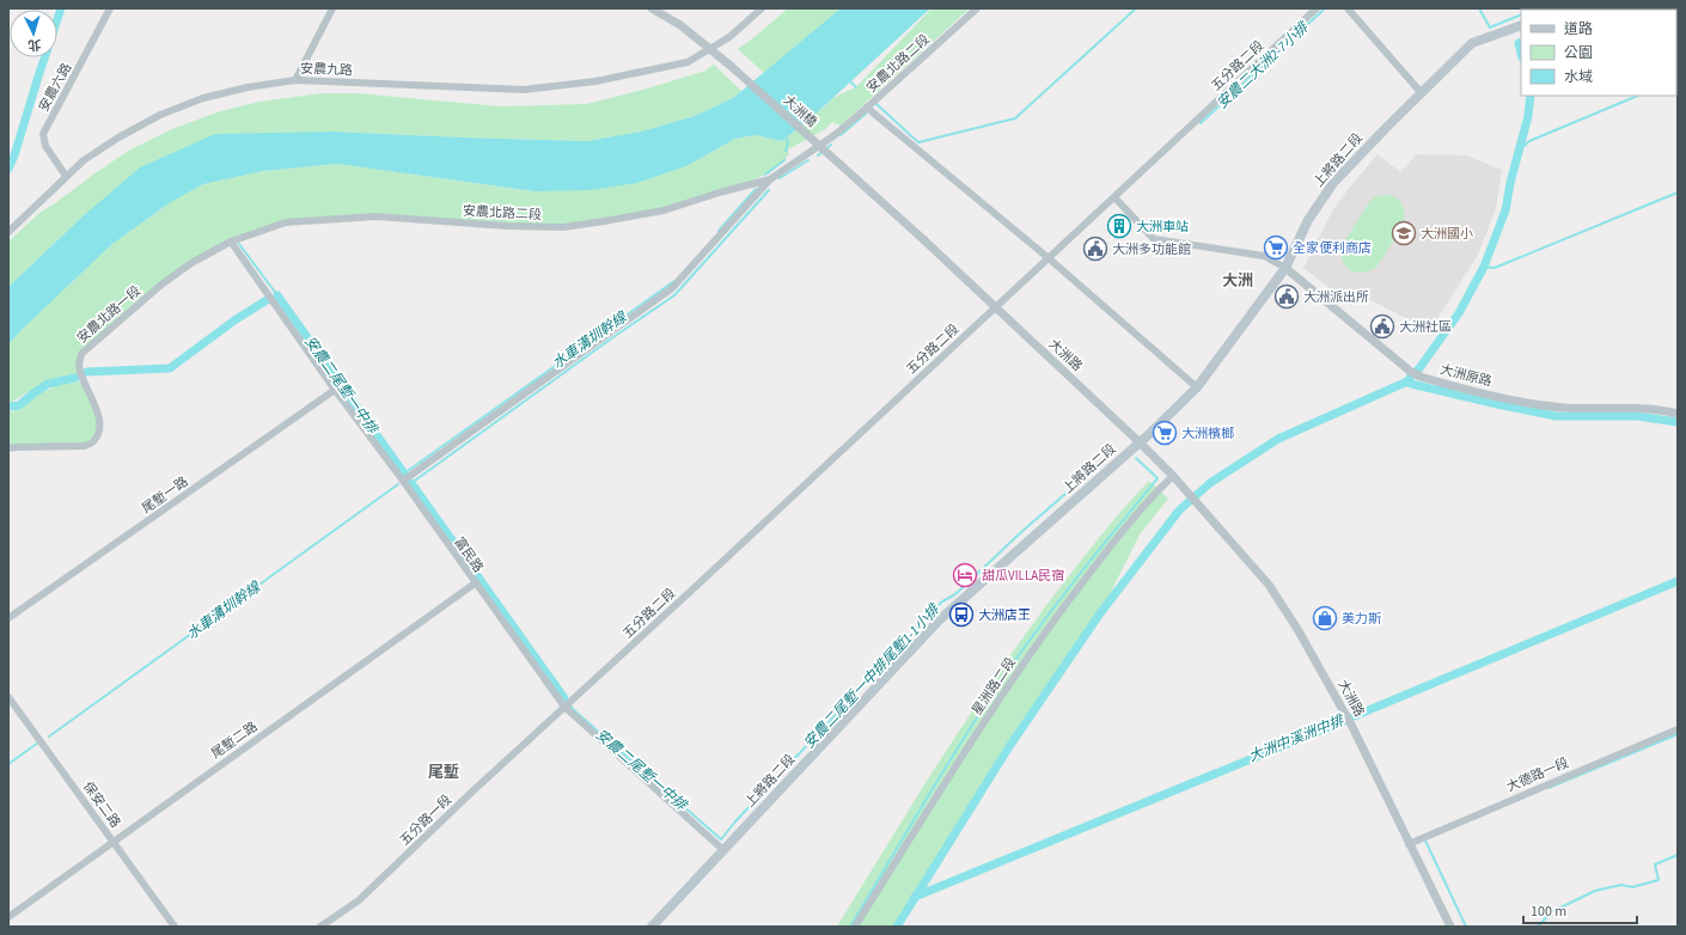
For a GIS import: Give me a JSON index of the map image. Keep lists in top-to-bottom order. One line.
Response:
{"streets":{"main road":["上將路二段"],"street":["安農北路二段","五分路二段","安農九路","安農六路","大洲橋","安農北路一段","大洲路","大洲原路","尾塹一路","富民路","星洲路二段","尾塹二路","大德路一段","保安二路","五分路一段"]},"crossings":[["安農北路二段","安農北路一段"],["安農北路二段","富民路"],["五分路二段","大洲路"],["五分路二段","富民路"],["五分路二段","五分路一段"],["安農九路","安農六路"],["大洲橋","大洲路"],["上將路二段","大洲路"],["上將路二段","大洲原路"],["上將路二段","富民路"],["安農北路一段","富民路"],["大洲路","星洲路二段"],["大洲路","大德路一段"],["尾塹一路","富民路"],["富民路","尾塹二路"],["富民路","五分路一段"],["尾塹二路","保安二路"]],"districts":["大洲","尾塹"],"water":["安農二大洲2-7小排","水車溝圳幹線","安農二尾塹一中排","安農二尾塹一中排尾塹1-1小排","大洲中溪洲中排"],"places":{"building":["大洲車站"],"school or university":["大洲國小"],"supermarket":["全家便利商店","大洲檳榔"],"public building":["大洲多功能館","大洲派出所","大洲社區"],"hotel":["甜瓜VILLA民宿"],"bus stop":["大洲店王"],"shop":["美力斯"]},"legend":["道路","公園","水域"],"scale_bar":"100 m","north":"bottom"}
